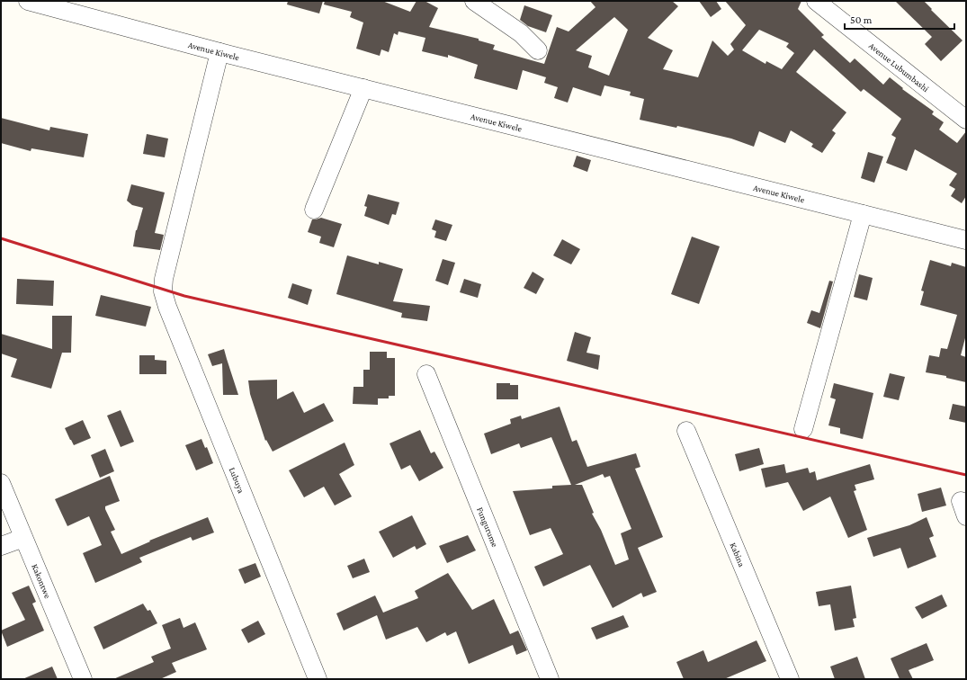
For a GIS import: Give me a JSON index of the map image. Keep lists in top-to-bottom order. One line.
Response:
{"streets":{"street":["Avenue Kiwele","Avenue Lubumbashi","Lubuya","Fungurume","Kabina","Kakontwe"]},"crossings":[["Avenue Kiwele","Lubuya"]],"scale_bar":"50 m"}
